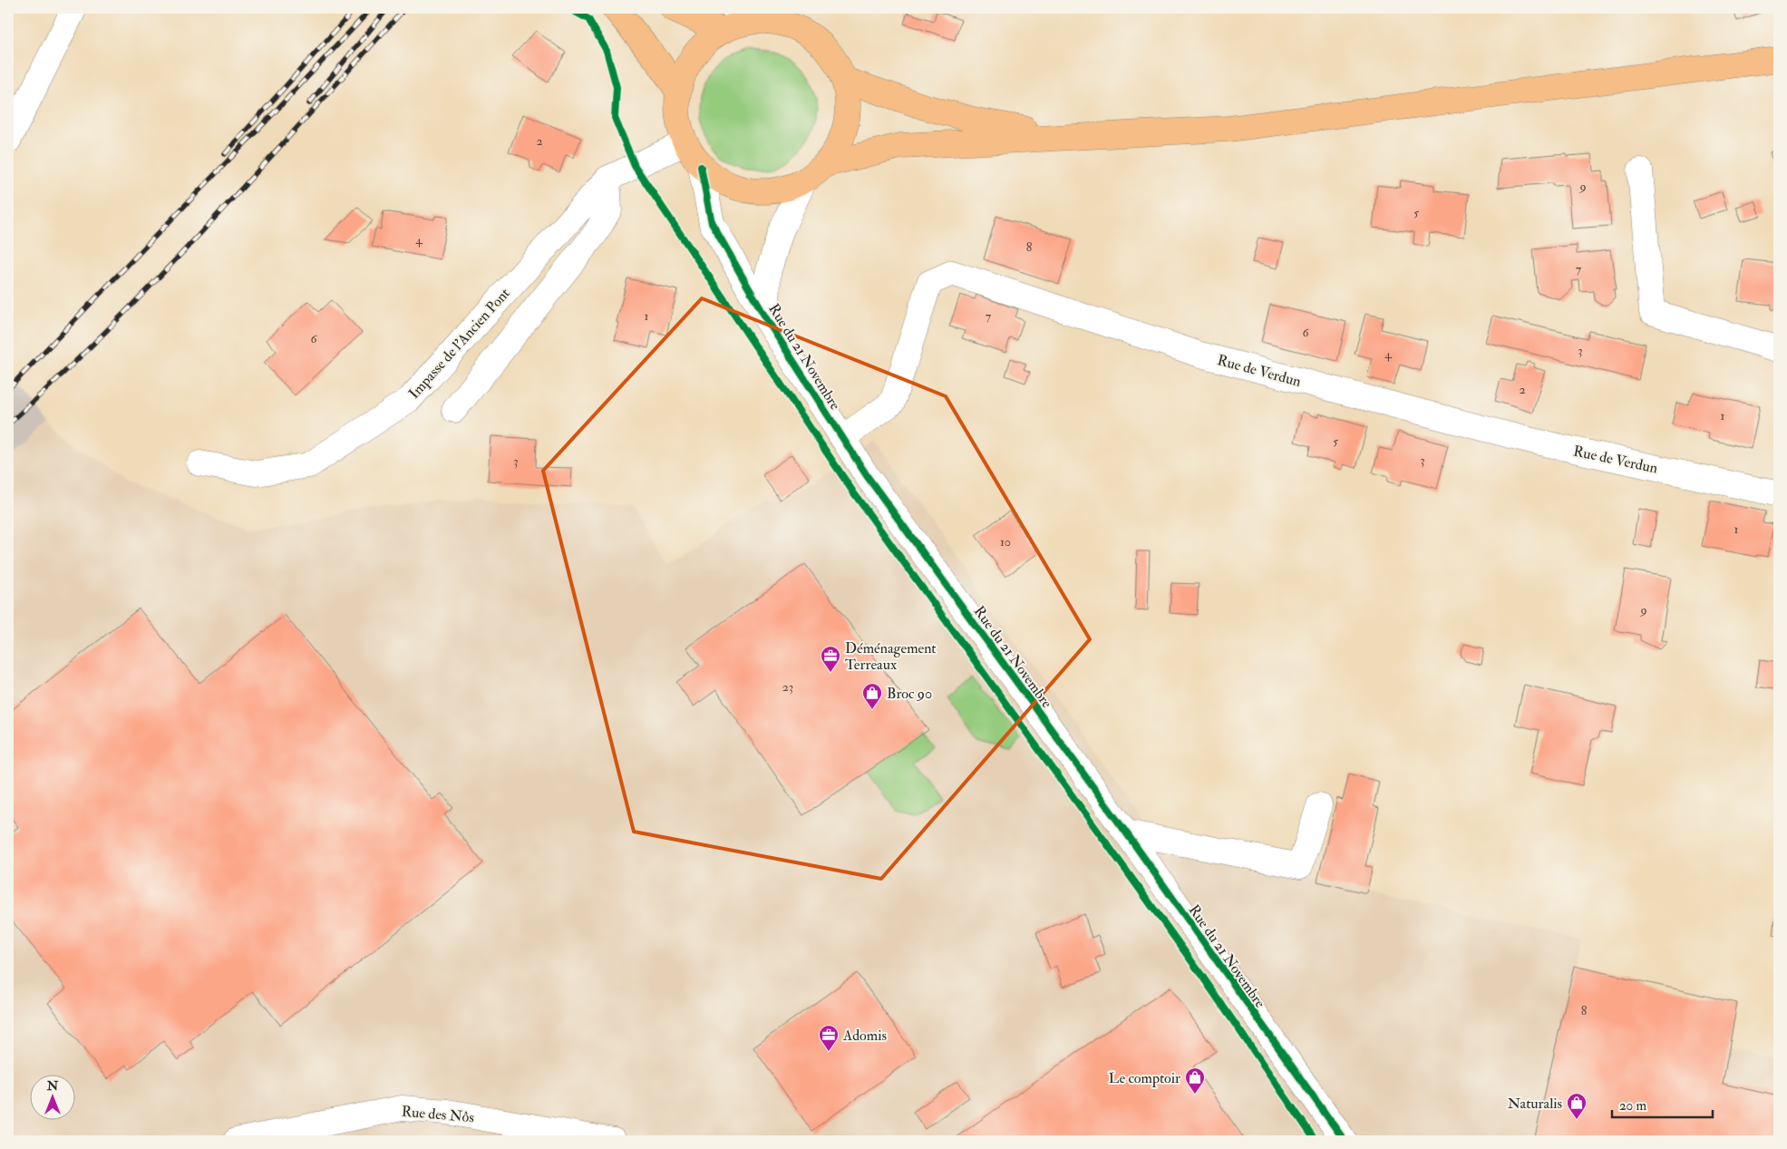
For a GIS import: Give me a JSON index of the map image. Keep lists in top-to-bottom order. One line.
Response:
{"streets":{"street":["Impasse de l'Ancien Pont","Rue du 21 Novembre","Rue de Verdun","Rue des Nôs"]},"crossings":[["Rue du 21 Novembre","Rue de Verdun"]],"places":{"office":["Déménagement Terreaux","Adomis"],"shop":["Broc 90","Le comptoir","Naturalis"]},"house_numbers":["2","9","5","4","8","7","1","7","6","6","3","4","2","1","5","3","3","1","10","9","23","8"],"scale_bar":"20 m","north":"top"}
